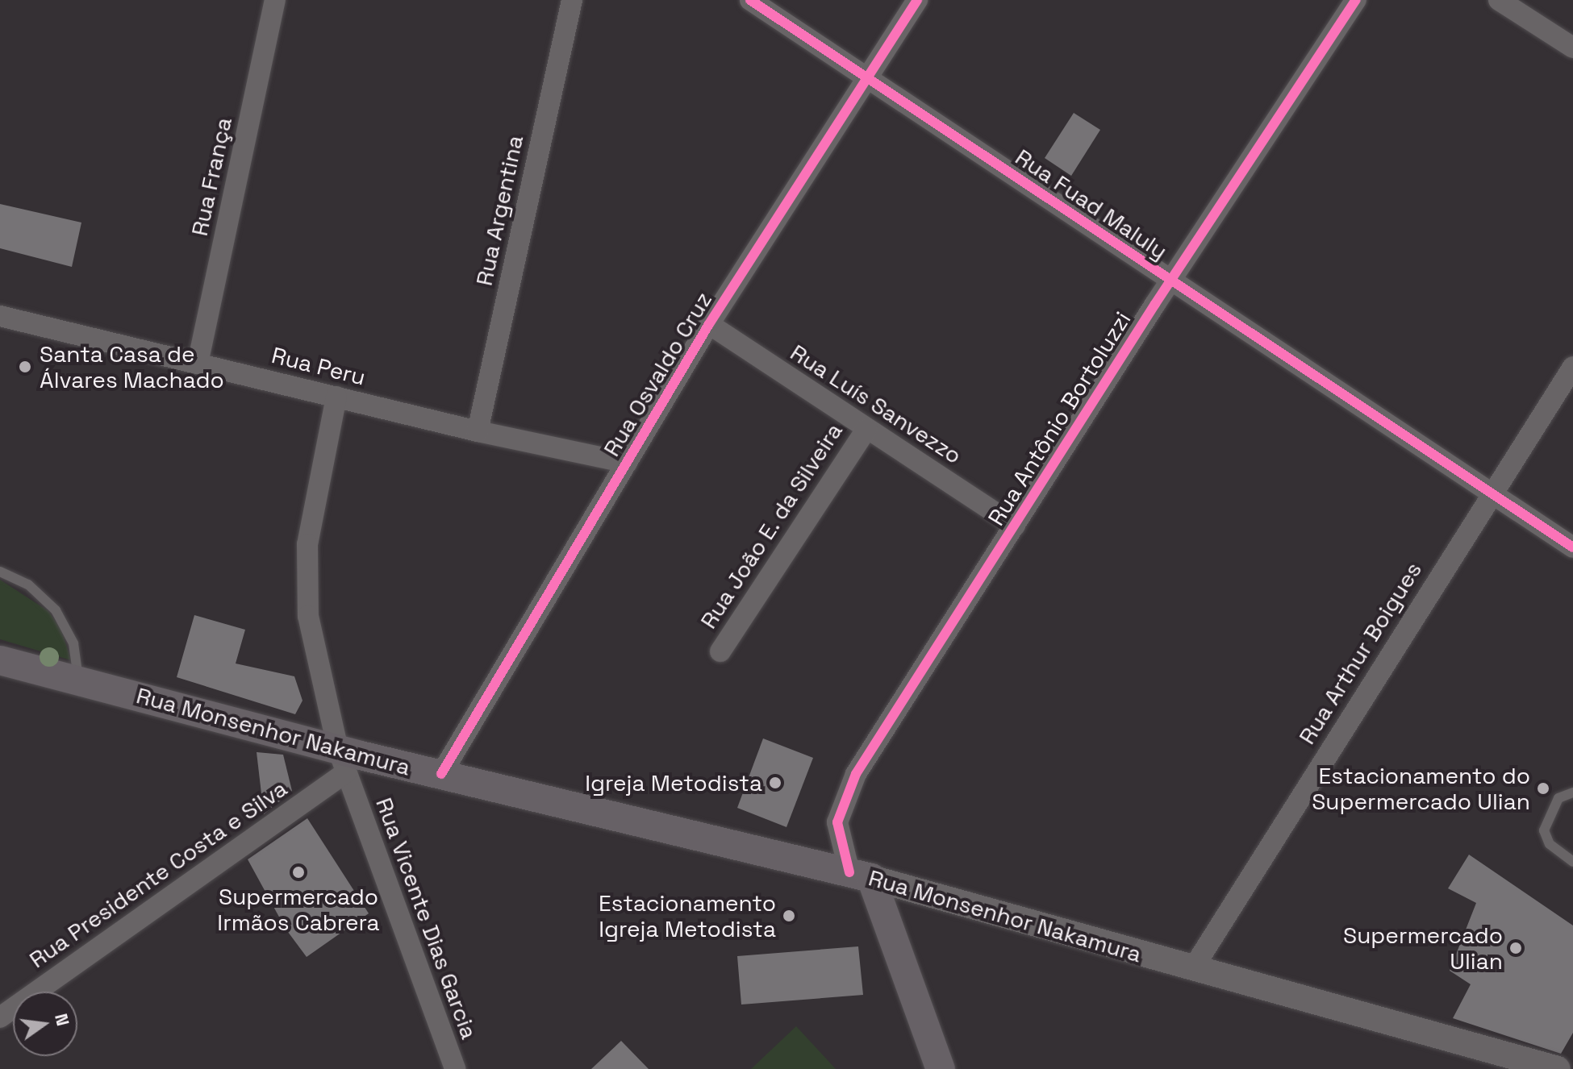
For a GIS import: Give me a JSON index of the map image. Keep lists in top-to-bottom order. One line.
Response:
{"streets":{"main road":["Rua Monsenhor Nakamura"],"street":["Rua França","Rua Fuad Maluly","Rua Argentina","Rua Peru","Rua Osvaldo Cruz","Rua Luís Sanvezzo","Rua Antônio Bortoluzzi","Rua João E. da Silveira","Rua Arthur Boigues","Rua Presidente Costa e Silva","Rua Vicente Dias Garcia"]},"crossings":[["Rua França","Rua Peru"],["Rua Fuad Maluly","Rua Osvaldo Cruz"],["Rua Fuad Maluly","Rua Antônio Bortoluzzi"],["Rua Fuad Maluly","Rua Arthur Boigues"],["Rua Argentina","Rua Peru"],["Rua Peru","Rua Osvaldo Cruz"],["Rua Peru","Rua Vicente Dias Garcia"],["Rua Osvaldo Cruz","Rua Luís Sanvezzo"],["Rua Osvaldo Cruz","Rua Monsenhor Nakamura"],["Rua Luís Sanvezzo","Rua Antônio Bortoluzzi"],["Rua Luís Sanvezzo","Rua João E. da Silveira"],["Rua Antônio Bortoluzzi","Rua Monsenhor Nakamura"],["Rua Arthur Boigues","Rua Monsenhor Nakamura"],["Rua Monsenhor Nakamura","Rua Presidente Costa e Silva"],["Rua Monsenhor Nakamura","Rua Vicente Dias Garcia"],["Rua Presidente Costa e Silva","Rua Vicente Dias Garcia"]],"places":["Santa Casa de Álvares Machado","Igreja Metodista","Estacionamento do Supermercado Ulian","Supermercado Irmãos Cabrera","Estacionamento Igreja Metodista","Supermercado Ulian"],"north":"right"}
